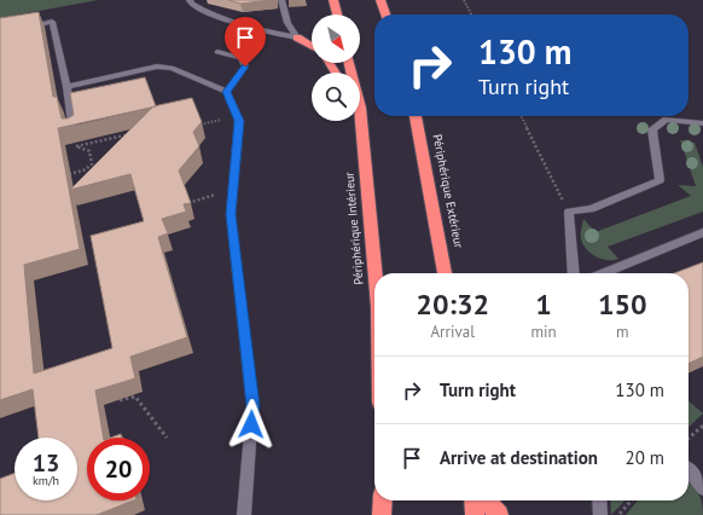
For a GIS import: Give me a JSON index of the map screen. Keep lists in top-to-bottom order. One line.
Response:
{"streets":{"highway":["Périphérique Extérieur","Périphérique Intérieur"]},"north":"bottom right","page":{"turn":["130 m","Turn right"],"eta":["20:32","Arrival","1","min","150","m"],"list":[{"name":"Turn right","value":"130 m"},{"name":"Arrive at destination","value":"20 m"}],"speed":"13 km/h","limit":"20"}}
